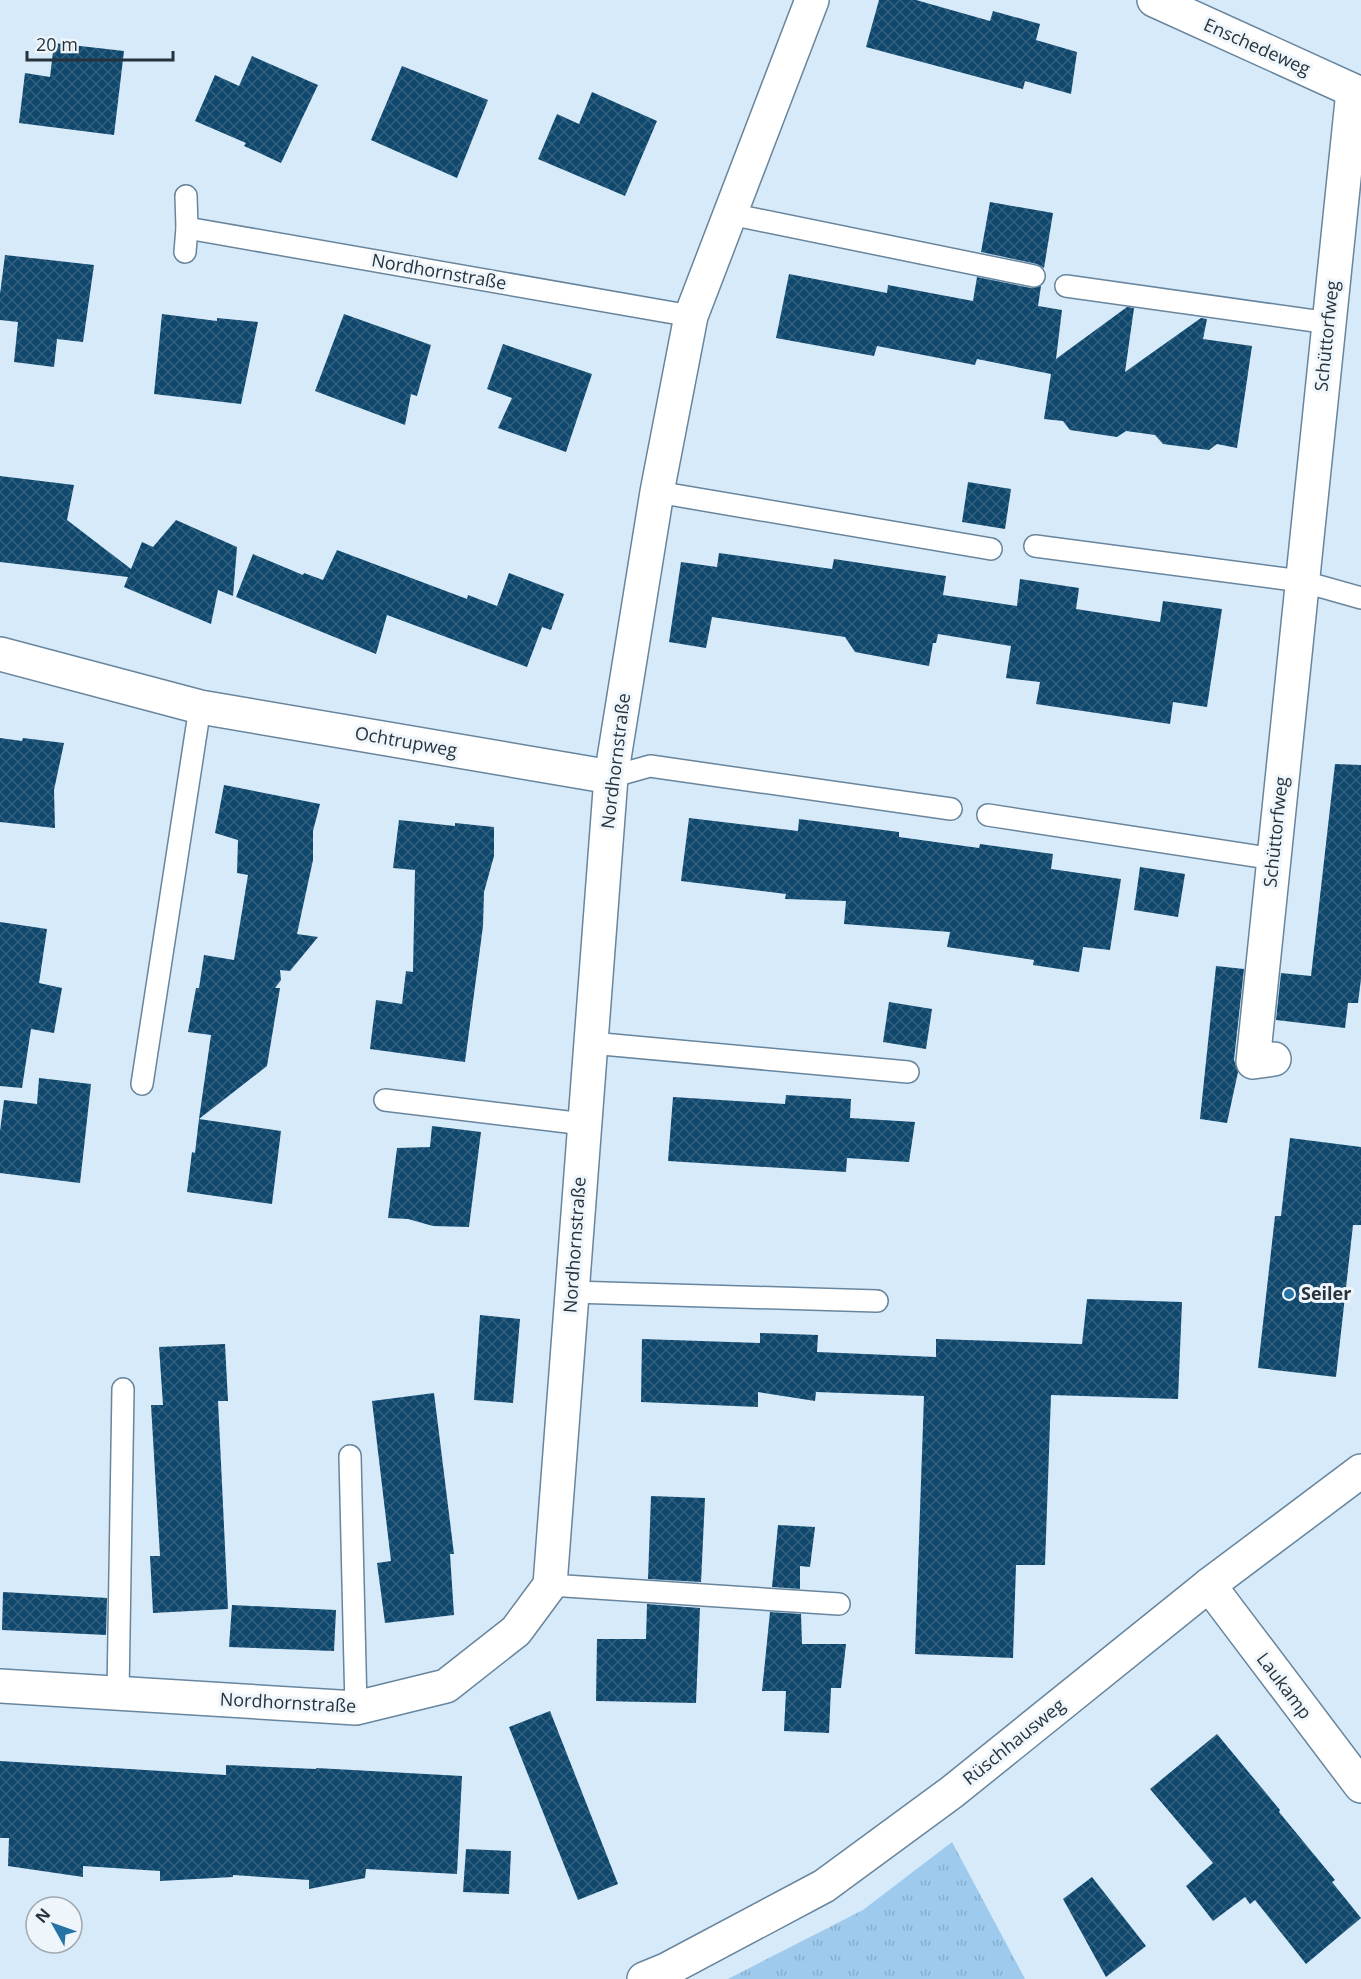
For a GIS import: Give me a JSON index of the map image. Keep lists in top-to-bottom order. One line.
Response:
{"streets":{"street":["Enschedeweg","Nordhornstraße","Schüttorfweg","Ochtrupweg","Laukamp","Rüschhausweg"]},"crossings":[["Enschedeweg","Schüttorfweg"],["Nordhornstraße","Ochtrupweg"],["Laukamp","Rüschhausweg"]],"places":["Seiler"],"scale_bar":"20 m","north":"top left"}
